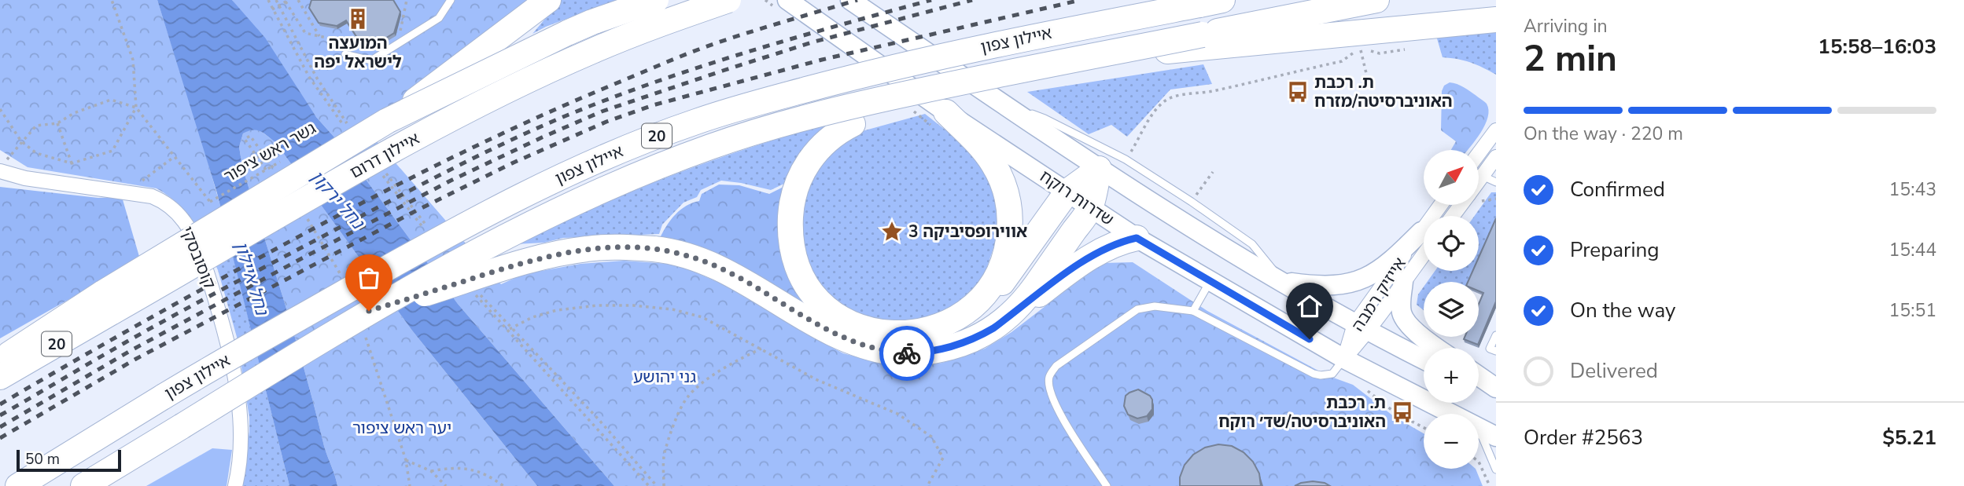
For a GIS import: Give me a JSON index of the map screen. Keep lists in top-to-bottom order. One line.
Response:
{"streets":{"highway":["איילון צפון","20","איילון דרום"],"main road":["שדרות רוקח"],"street":["קוסובסקי","אייזיק רמבה"],"path":["גשר ראש ציפור"]},"crossings":[["שדרות רוקח","אייזיק רמבה"]],"water":["נחל ירקון","נחל איילון"],"parks":["גני יהושע","יער ראש ציפור"],"places":{"building":["המועצה לישראל יפה"],"bus stop":["ת. רכבת האוניברסיטה/מזרח","ת. רכבת האוניברסיטה/שד׳ רוקח"],"place":["אווירופסיביקה 3"]},"scale_bar":"50 m","north":"top right","page":{"heading":["2 min","Arriving in","15:58–16:03"],"panel":["Order #2563","$5.21"],"bar":"On the way · 220 m","map_buttons":["+","−"],"list":[["Confirmed","15:43"],["Preparing","15:44"],["On the way","15:51"],"Delivered"],"scale":"50 m"}}
